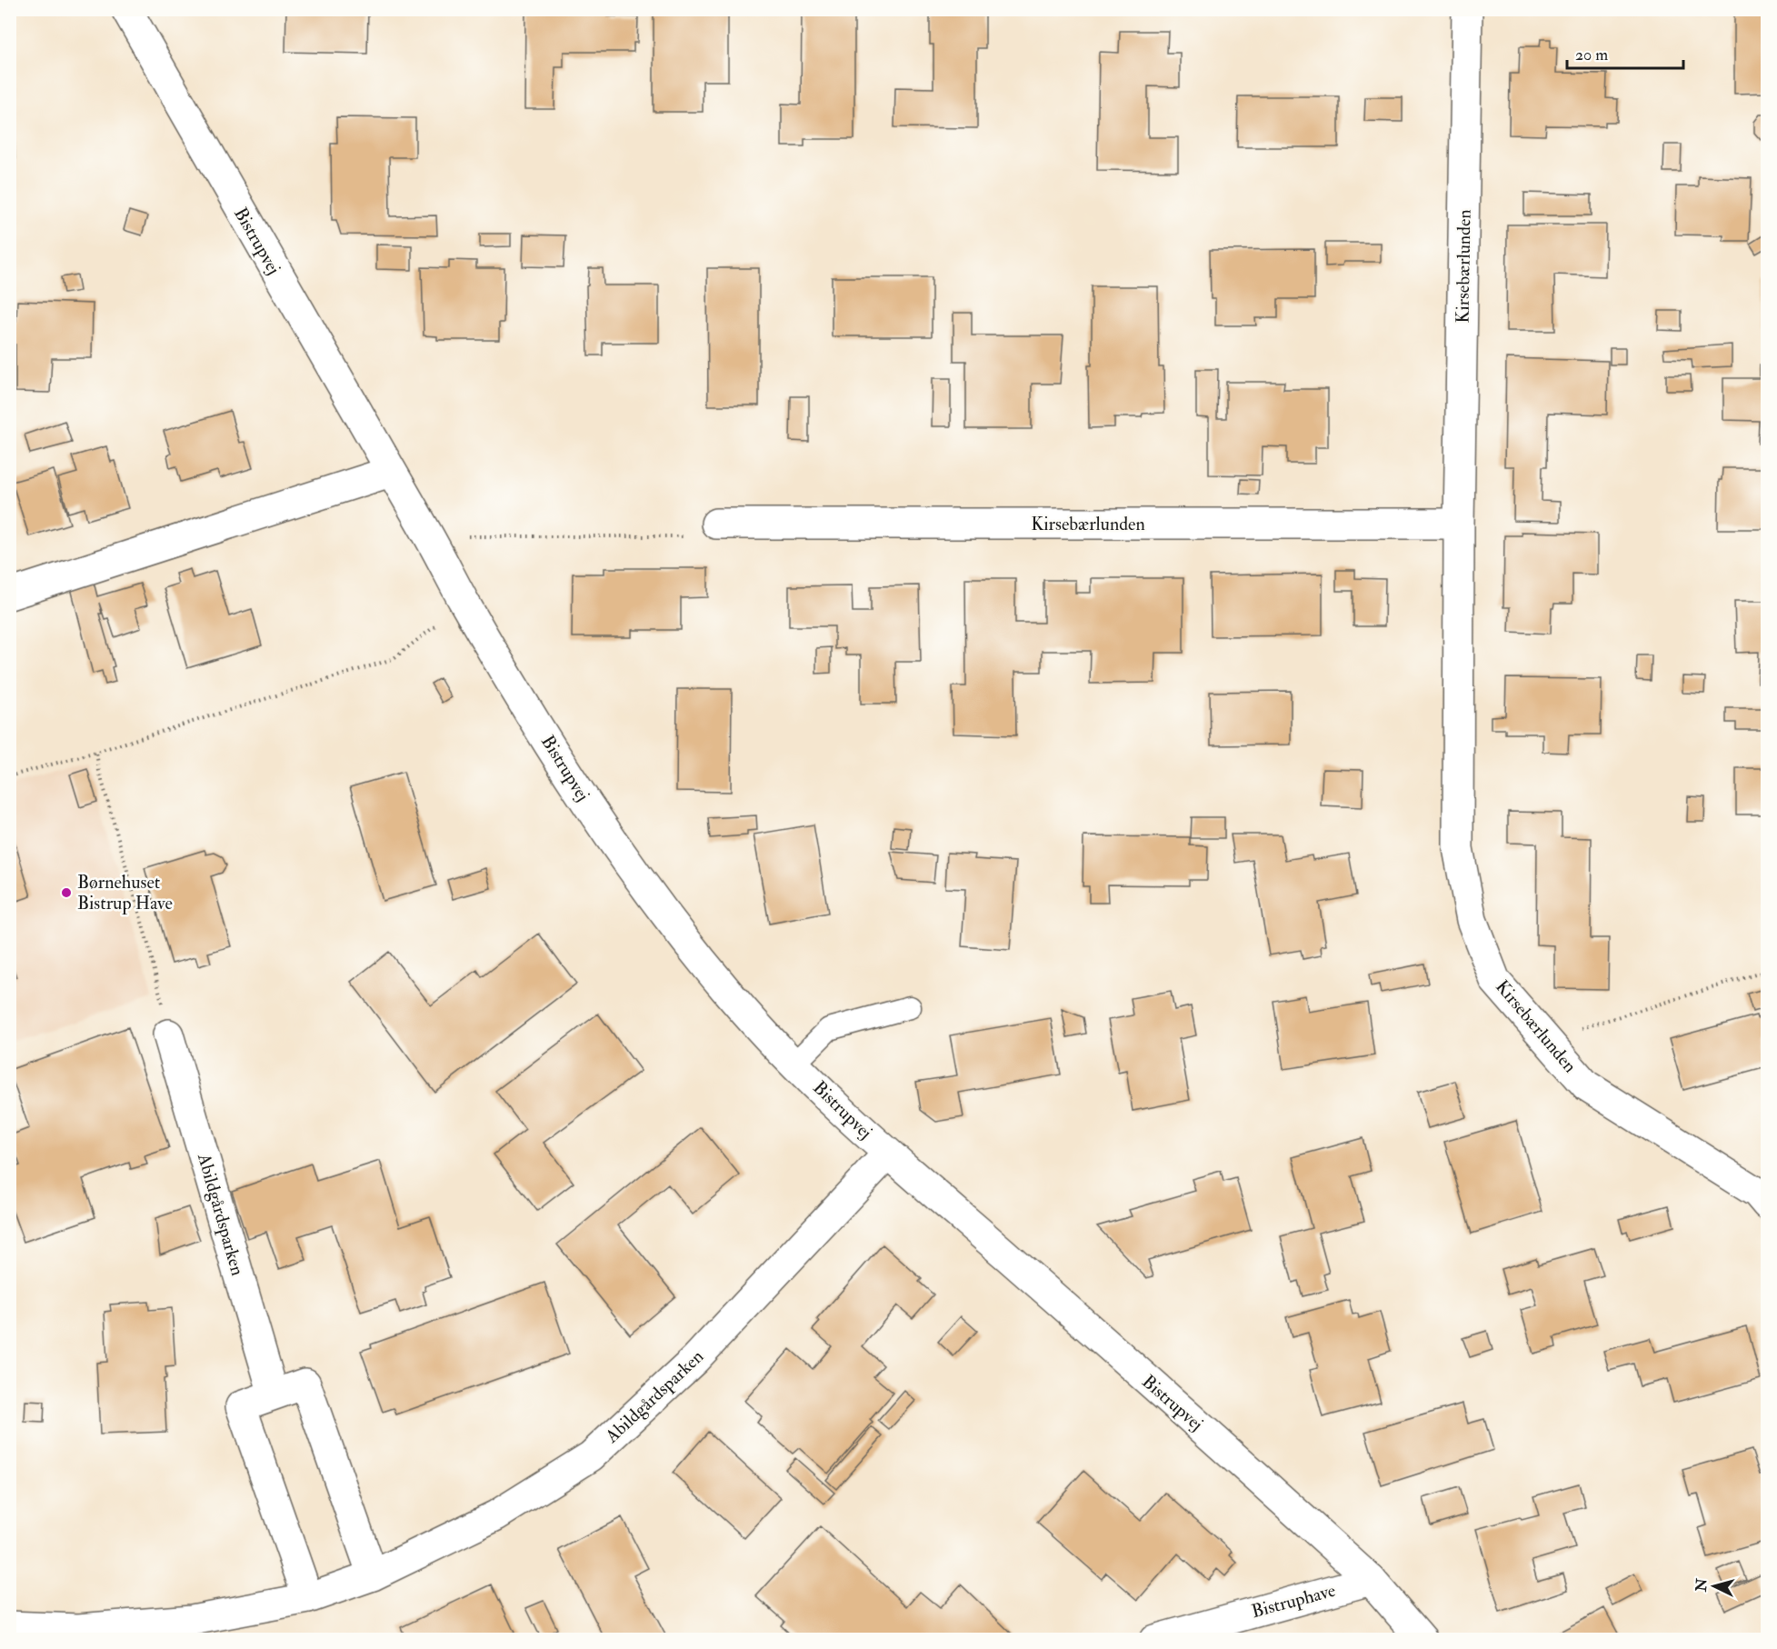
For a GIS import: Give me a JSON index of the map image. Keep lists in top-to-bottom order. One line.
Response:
{"streets":{"street":["Bistrupvej","Kirsebærlunden","Abildgårdsparken","Bistruphave"]},"crossings":[["Bistrupvej","Abildgårdsparken"],["Bistrupvej","Bistruphave"]],"places":["Børnehuset Bistrup Have"],"scale_bar":"20 m","north":"left"}
